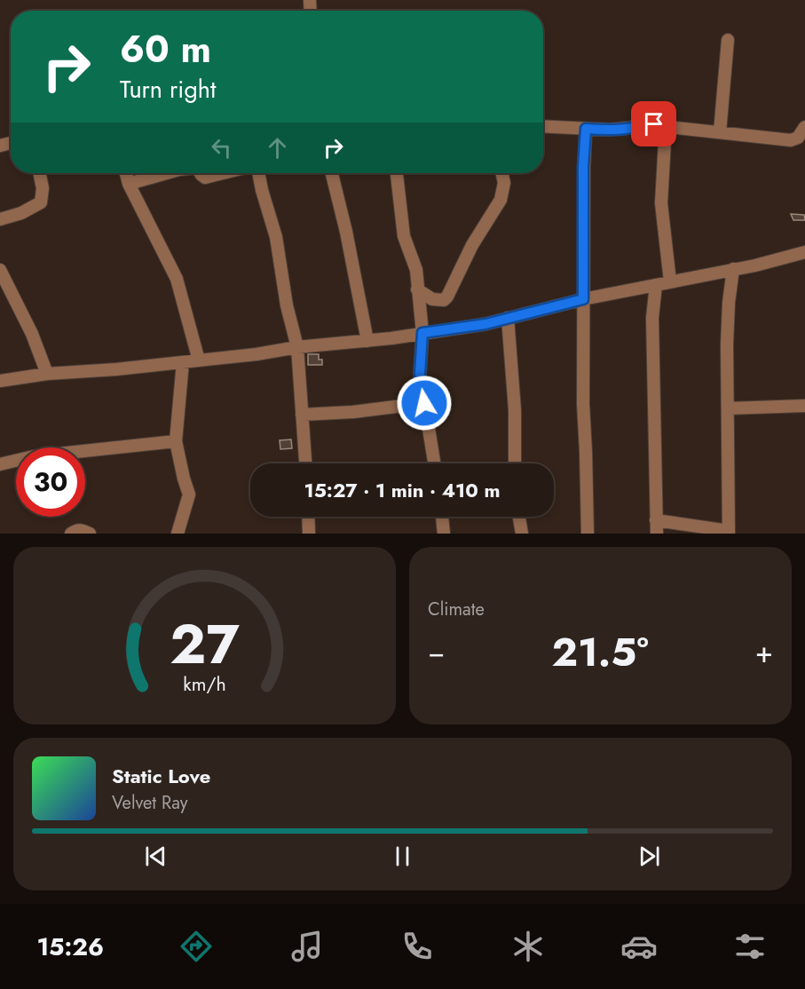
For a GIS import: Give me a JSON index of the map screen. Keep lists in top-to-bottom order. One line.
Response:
{"page":{"turn":["60 m","Turn right"],"limit":"30","trip":"15:27 · 1 min · 410 m","tile":"Climate","heat":["−","21.5°","+"],"song":["Static Love","Velvet Ray"],"tabs":"15:26","gauge":["27","km/h"]}}
